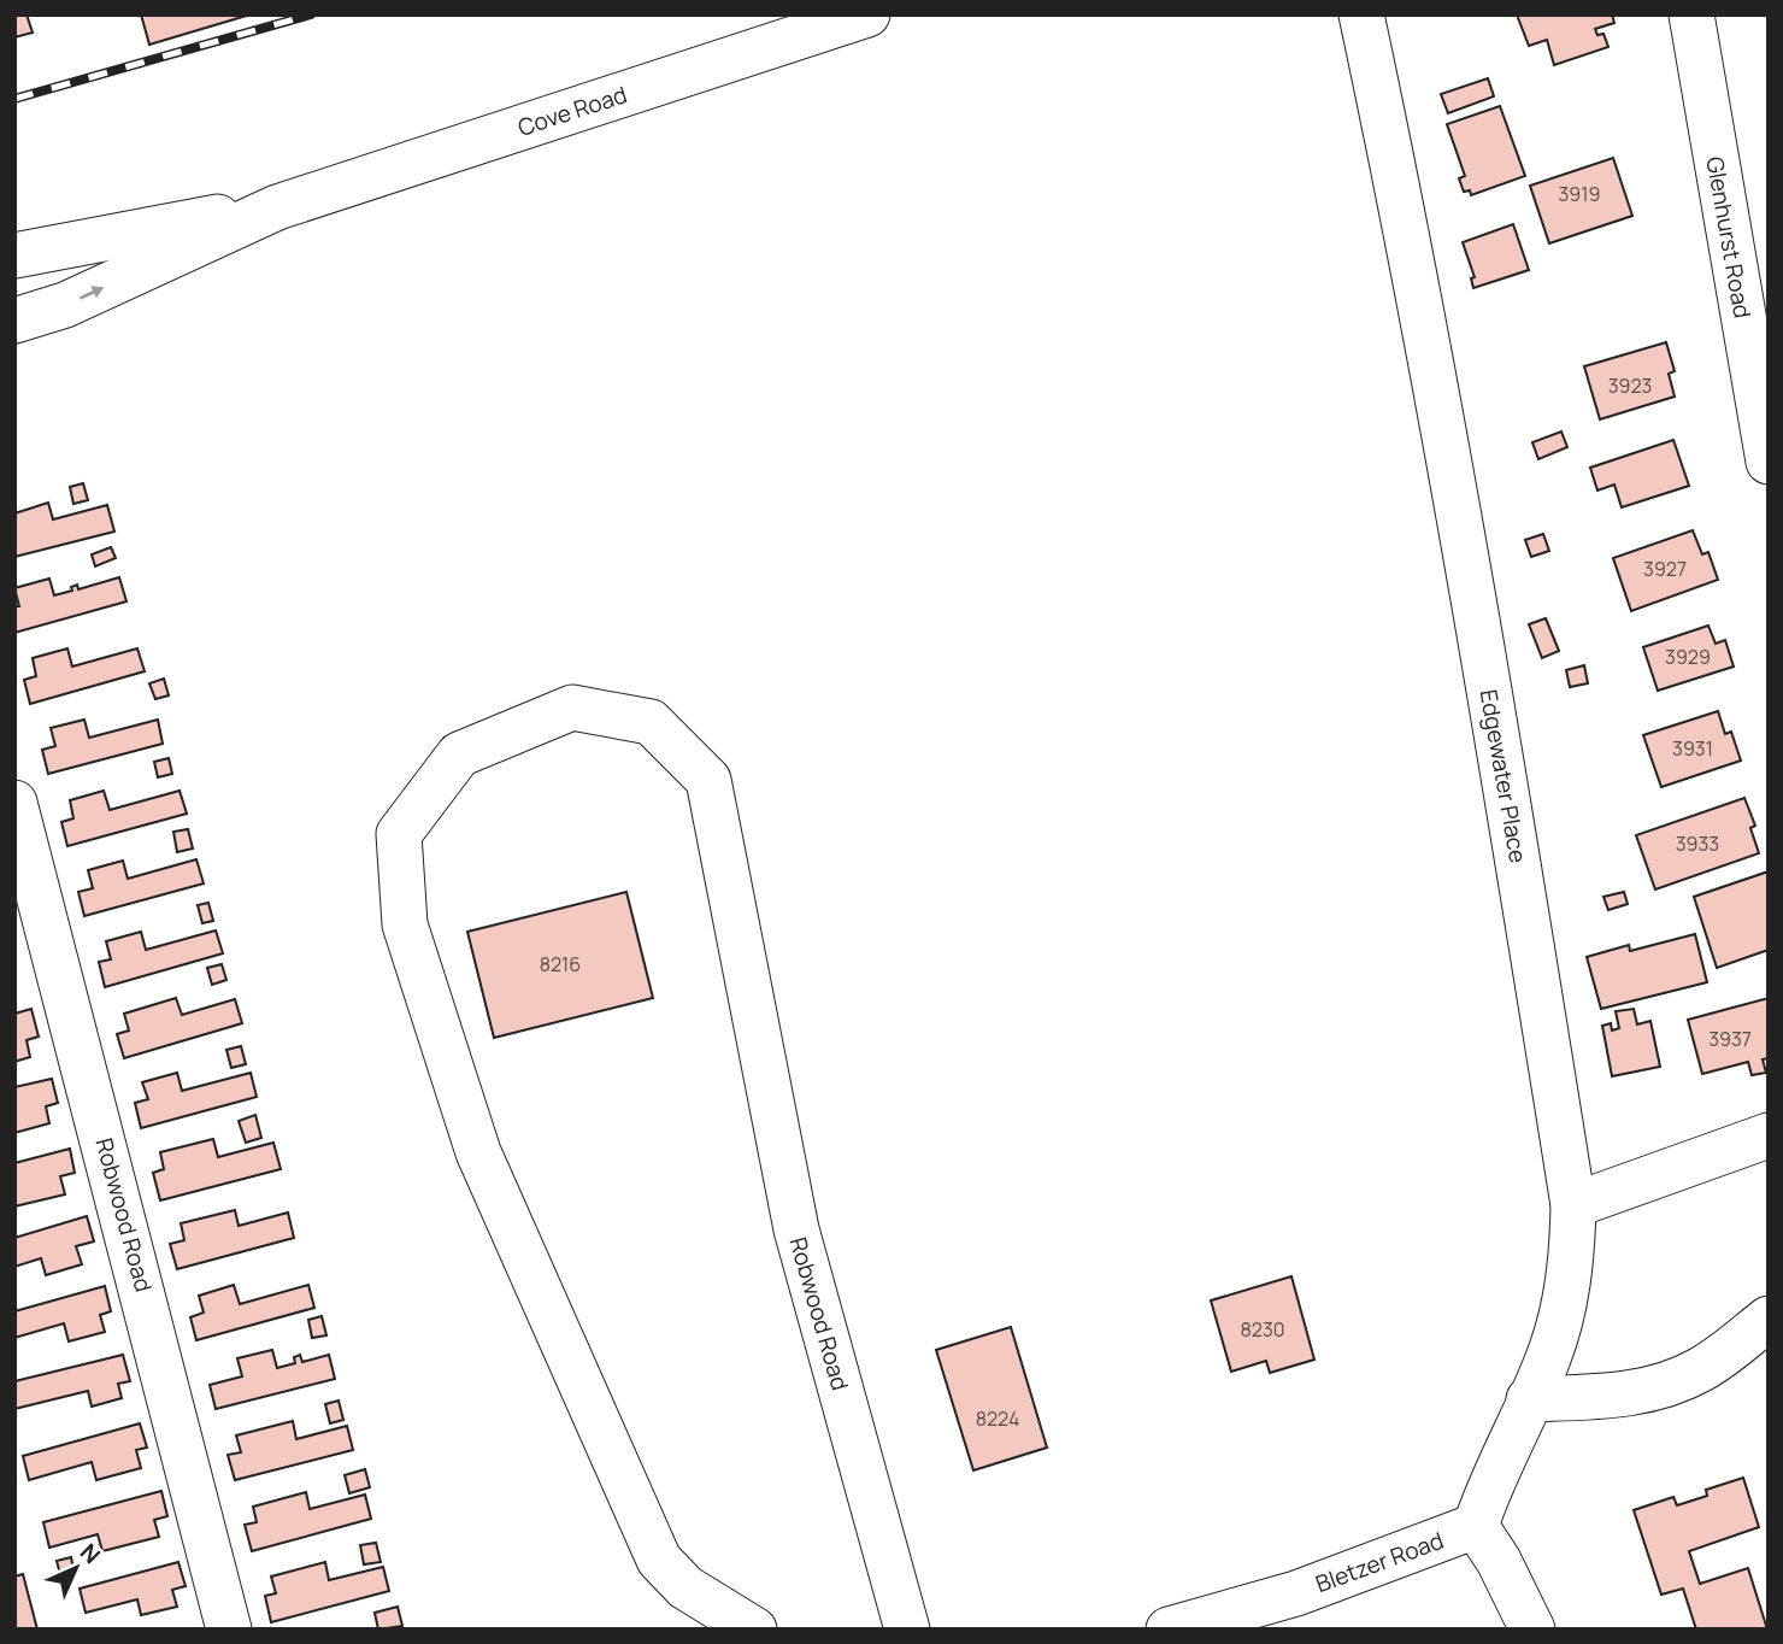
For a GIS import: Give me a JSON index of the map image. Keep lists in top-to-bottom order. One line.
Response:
{"streets":{"street":["Cove Road","Glenhurst Road","Edgewater Place","Robwood Road","Bletzer Road"]},"crossings":[["Edgewater Place","Bletzer Road"]],"house_numbers":["3919","3923","3927","3929","3931","3933","8216","3937","8230","8224"],"north":"top right"}
